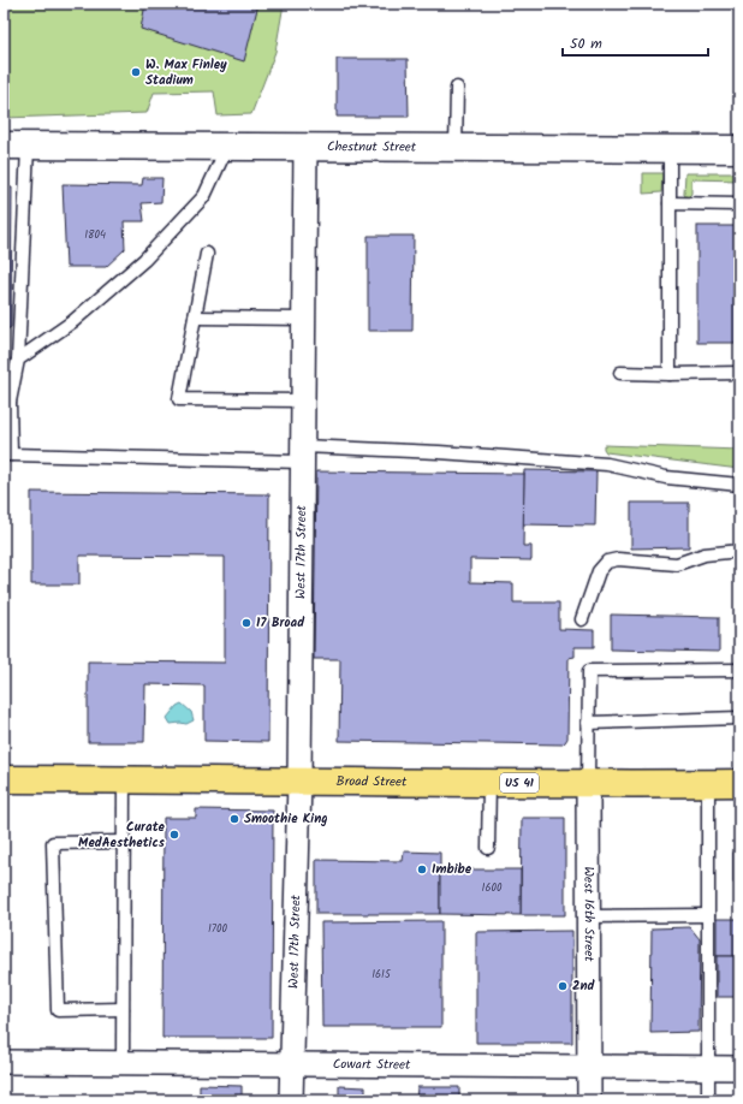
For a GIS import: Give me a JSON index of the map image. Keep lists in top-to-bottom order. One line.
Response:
{"streets":{"main road":["Broad Street","US 41"],"street":["Chestnut Street","West 17th Street","West 16th Street","Cowart Street"]},"crossings":[["Chestnut Street","West 17th Street"],["West 17th Street","Broad Street"],["West 17th Street","Cowart Street"],["Broad Street","West 16th Street"],["West 16th Street","Cowart Street"]],"places":["W. Max Finley Stadium","17 Broad","Smoothie King","Curate MedAesthetics","Imbibe","2nd"],"house_numbers":["1804","1600","1700","1615"],"scale_bar":"50 m"}
